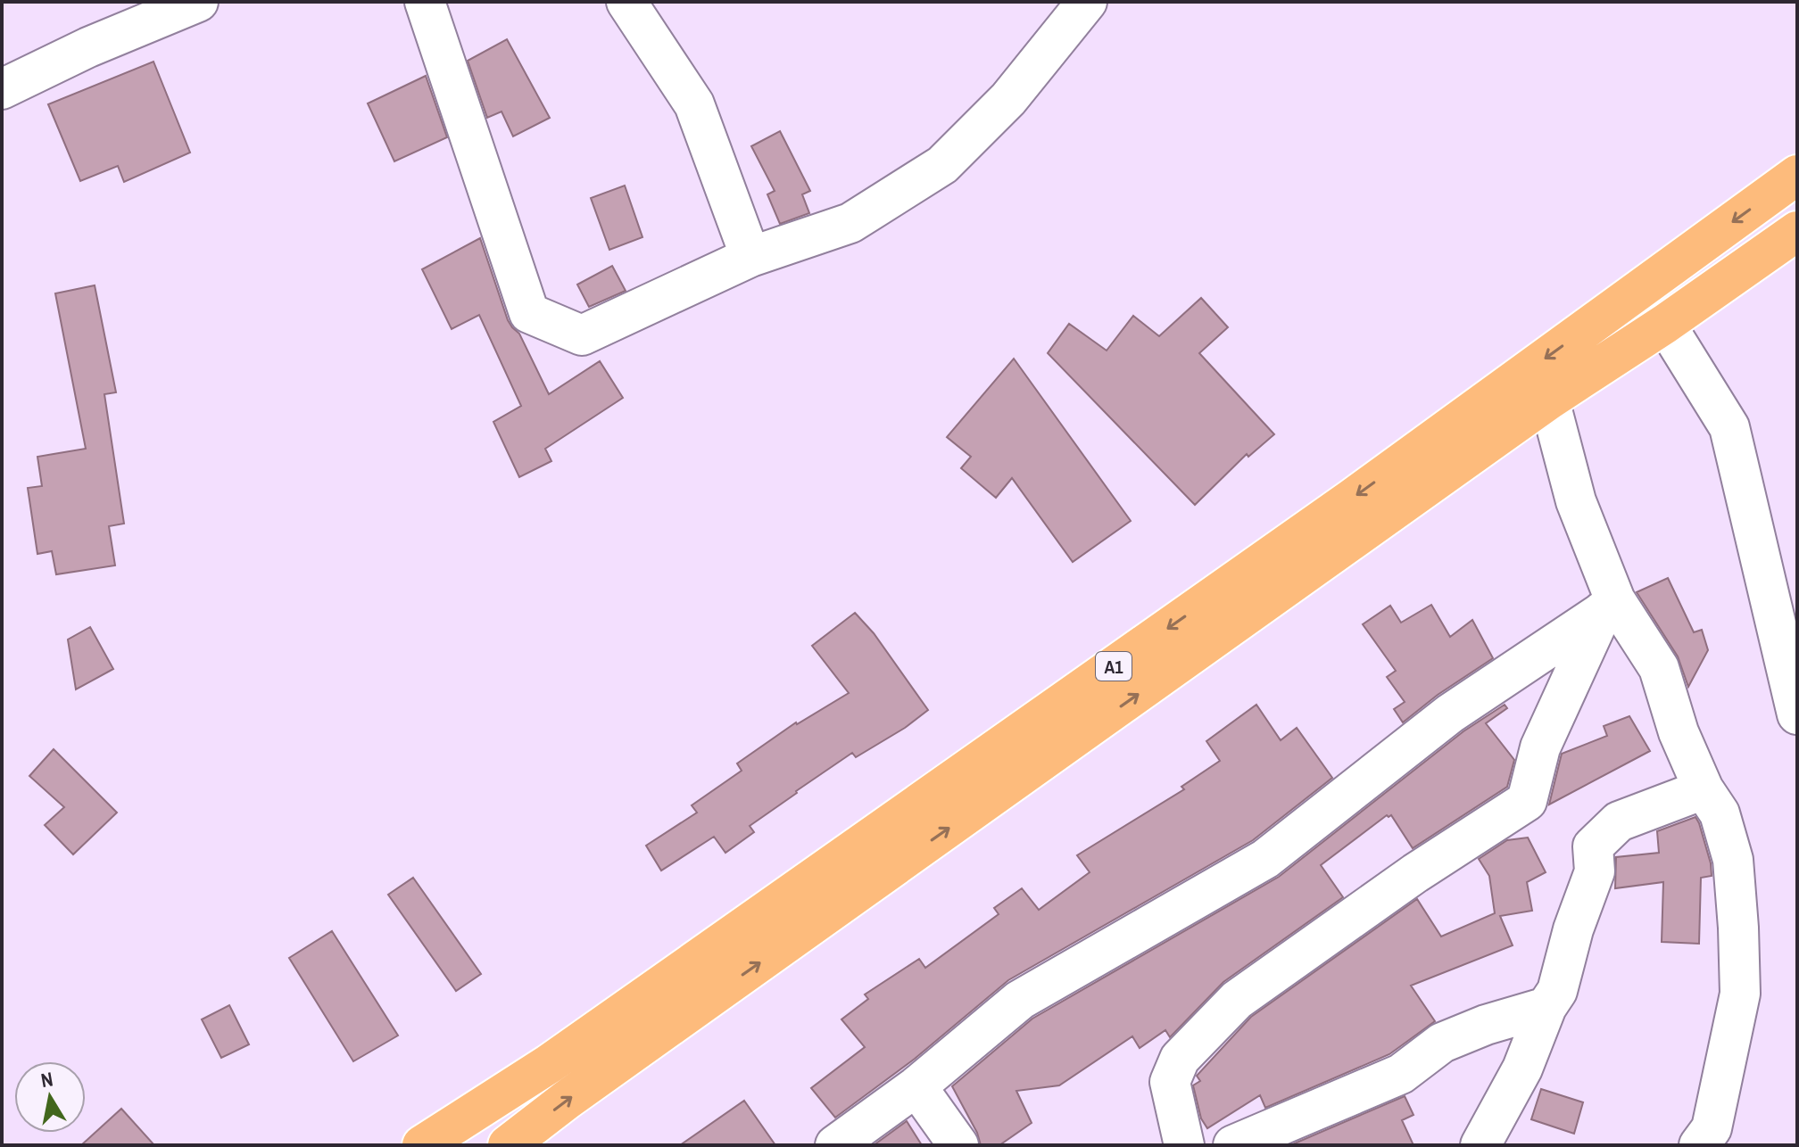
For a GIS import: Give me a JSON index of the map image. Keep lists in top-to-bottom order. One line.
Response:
{"streets":{"highway":["A1"]},"north":"top"}
